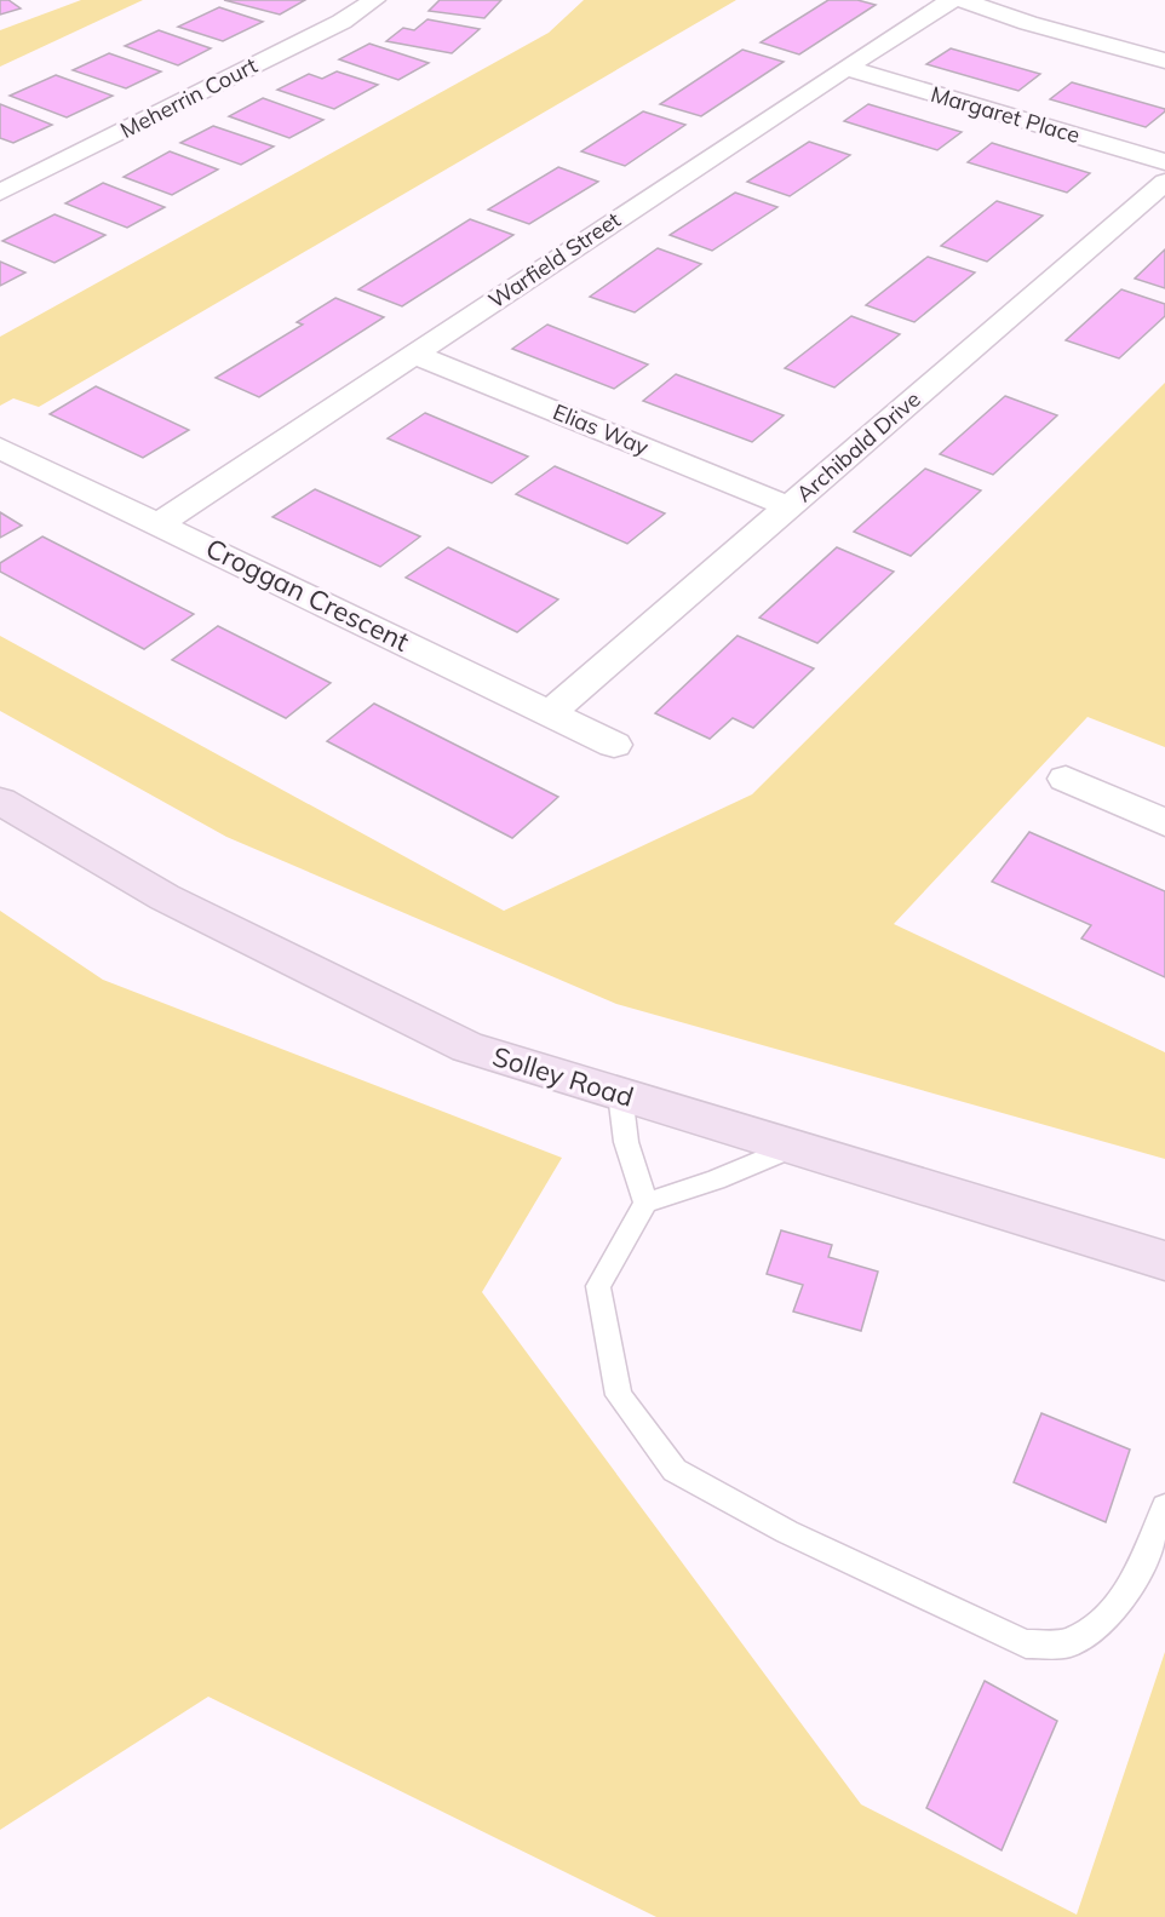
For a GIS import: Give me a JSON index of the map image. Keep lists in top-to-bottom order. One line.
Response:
{"streets":{"main road":["Solley Road"],"street":["Meherrin Court","Margaret Place","Warfield Street","Elias Way","Archibald Drive","Croggan Crescent"]},"crossings":[["Margaret Place","Warfield Street"],["Warfield Street","Elias Way"],["Warfield Street","Croggan Crescent"],["Elias Way","Archibald Drive"],["Archibald Drive","Croggan Crescent"]]}
